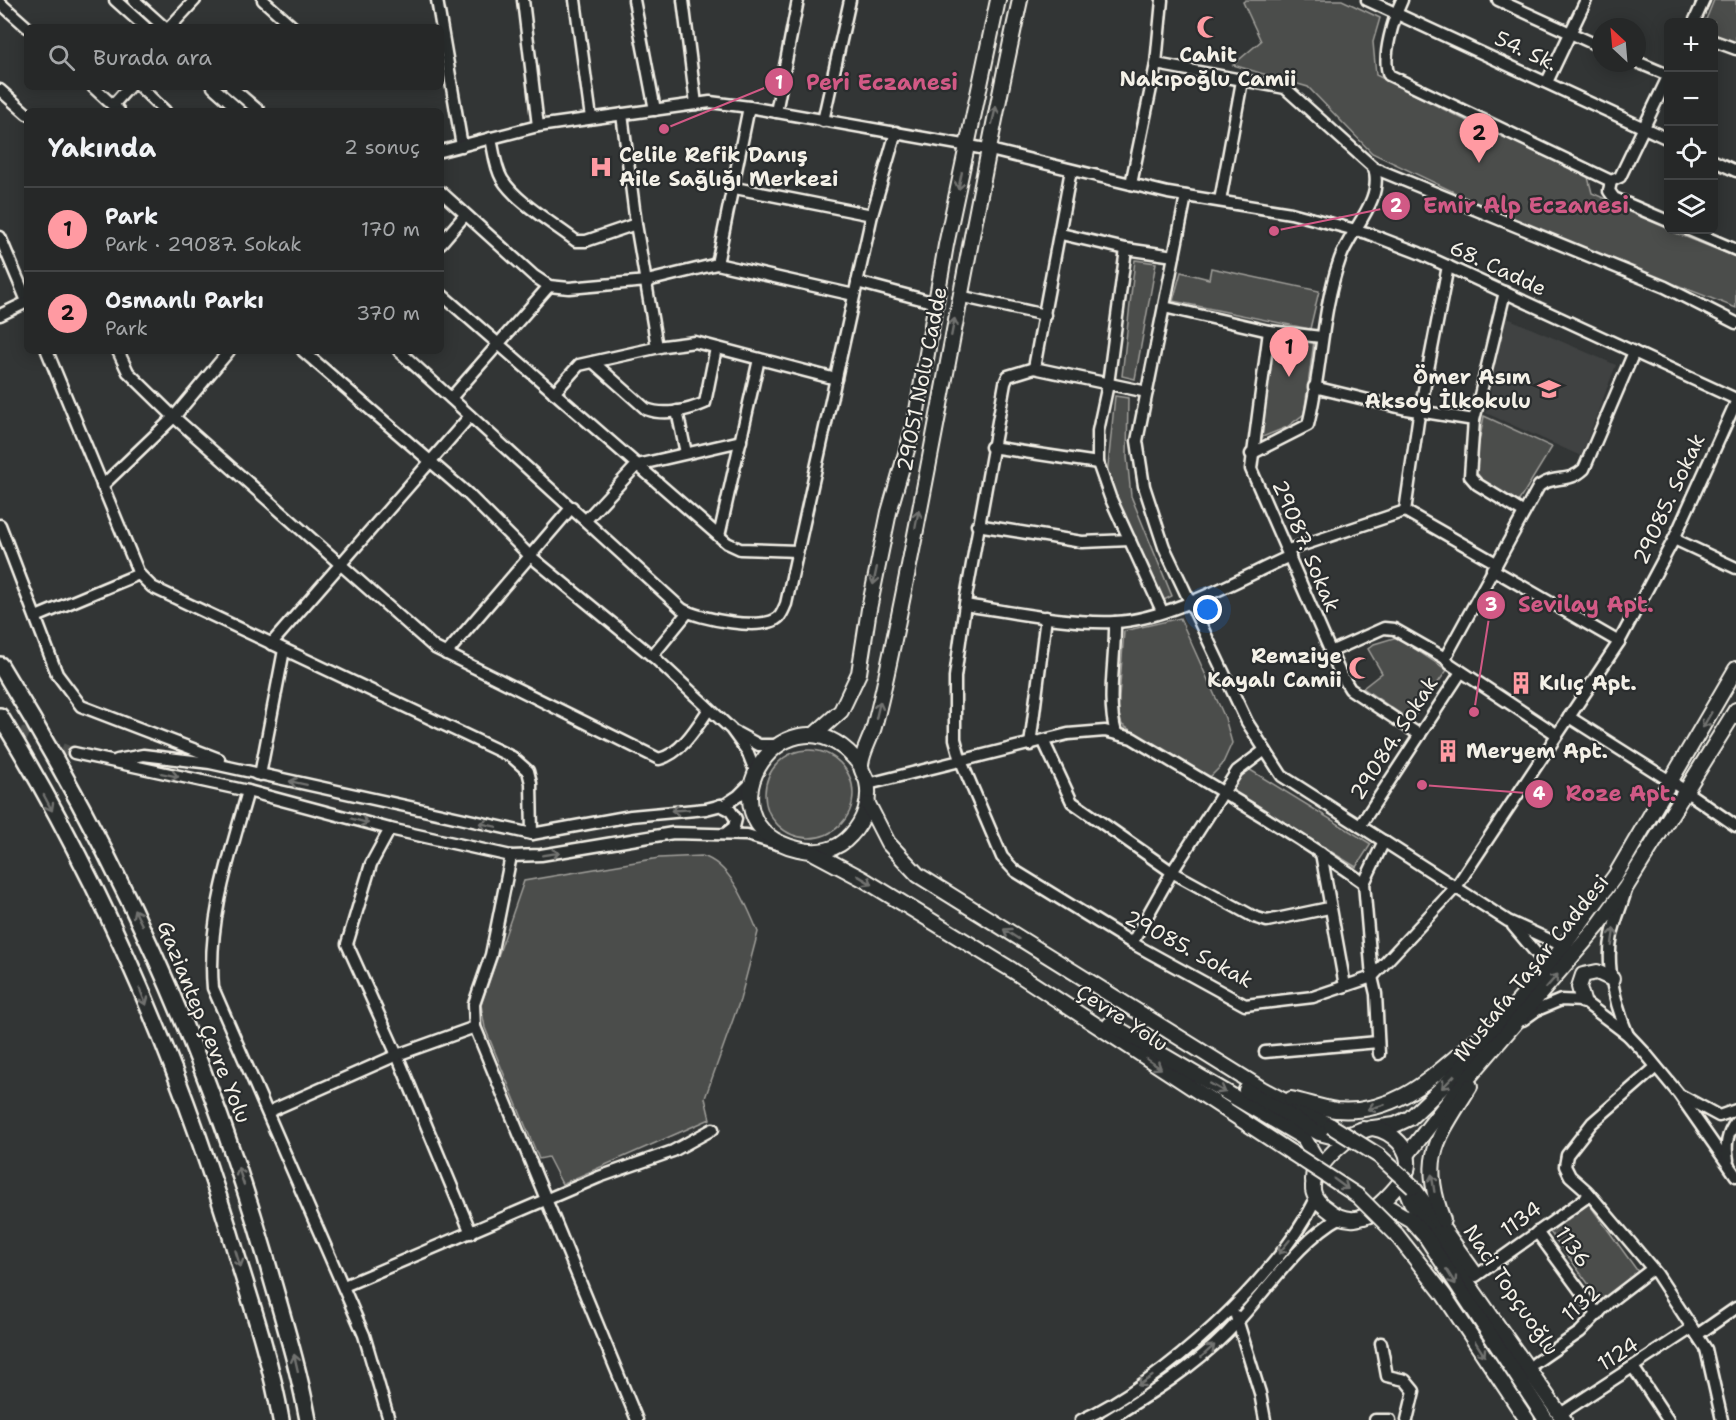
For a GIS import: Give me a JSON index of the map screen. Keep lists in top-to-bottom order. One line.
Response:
{"streets":{"highway":["Gaziantep Çevre Yolu"],"main road":["29051 Nolu Cadde","Mustafa Taşar Caddesi","Çevre Yolu","Naci Topçuoğlu"],"street":["54. Sk.","68. Cadde","29085. Sokak","29087. Sokak","29084. Sokak","1134","1136","1132","1124"]},"crossings":[["68. Cadde","29051 Nolu Cadde"],["68. Cadde","29085. Sokak"],["29051 Nolu Cadde","Çevre Yolu"],["29087. Sokak","29084. Sokak"],["Mustafa Taşar Caddesi","Çevre Yolu"],["Çevre Yolu","Naci Topçuoğlu"],["1134","1136"],["1134","Naci Topçuoğlu"],["1136","1132"],["Naci Topçuoğlu","1132"],["Naci Topçuoğlu","1124"]],"places":{"mosque":["Cahit Nakıpoğlu Camii","Remziye Kayalı Camii"],"other":["Peri Eczanesi","Emir Alp Eczanesi","Sevilay Apt.","Roze Apt."],"hospital":["Celile Refik Danış Aile Sağlığı Merkezi"],"school or university":["Ömer Asım Aksoy İlkokulu"],"building":["Kılıç Apt.","Meryem Apt."]},"north":"top left","page":{"map_buttons":["+","−"],"search":"Burada ara","heading":["Yakında","2 sonuç"],"pins":["2","1"],"list":[{"mark":"1","name":"Park","note":"Park · 29087. Sokak","value":"170 m"},{"mark":"2","name":"Osmanlı Parkı","note":"Park","value":"370 m"}]}}
